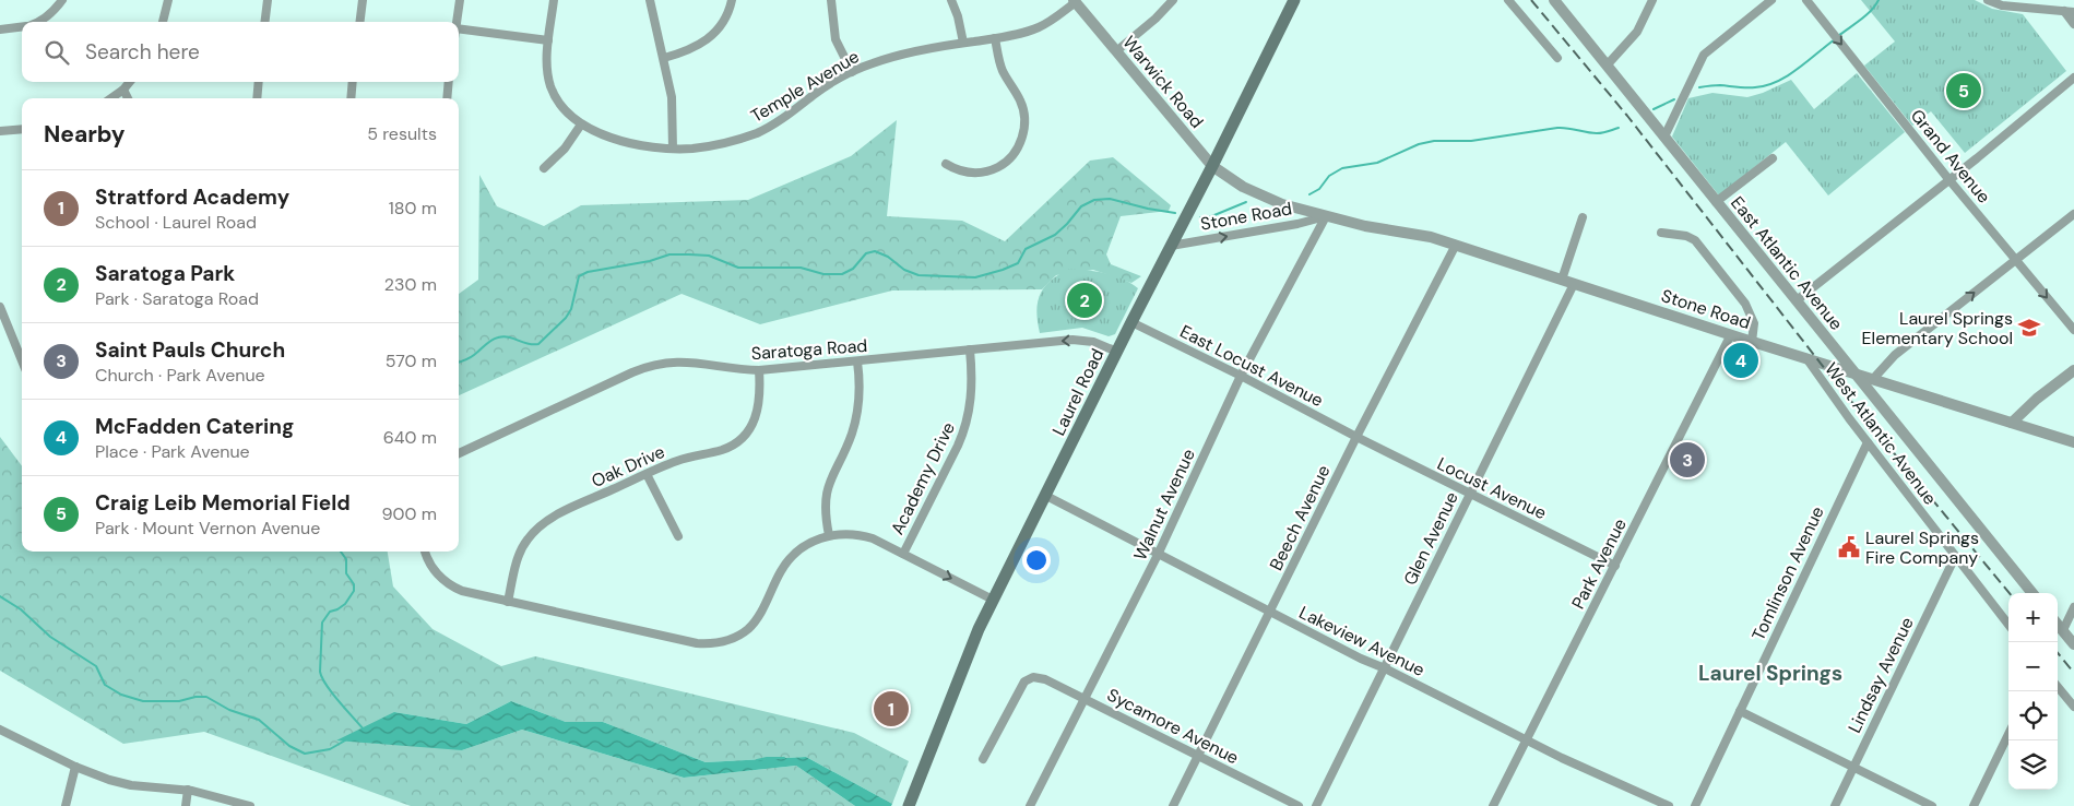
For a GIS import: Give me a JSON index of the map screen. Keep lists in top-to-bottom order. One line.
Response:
{"streets":{"main road":["Laurel Road"],"street":["Warwick Road","Temple Avenue","Grand Avenue","Stone Road","East Atlantic Avenue","Saratoga Road","East Locust Avenue","West Atlantic Avenue","Oak Drive","Academy Drive","Locust Avenue","Walnut Avenue","Beech Avenue","Glen Avenue","Park Avenue","Tomlinson Avenue","Lakeview Avenue","Lindsay Avenue","Sycamore Avenue"]},"crossings":[["Warwick Road","Temple Avenue"],["Warwick Road","Stone Road"],["Warwick Road","Laurel Road"],["Stone Road","East Atlantic Avenue"],["Stone Road","Laurel Road"],["Stone Road","West Atlantic Avenue"],["Stone Road","Walnut Avenue"],["Stone Road","Beech Avenue"],["Stone Road","Glen Avenue"],["Stone Road","Park Avenue"],["Saratoga Road","Laurel Road"],["Saratoga Road","Oak Drive"],["Saratoga Road","Academy Drive"],["East Locust Avenue","Laurel Road"],["East Locust Avenue","Locust Avenue"],["East Locust Avenue","Walnut Avenue"],["East Locust Avenue","Beech Avenue"],["Laurel Road","Lakeview Avenue"],["West Atlantic Avenue","Tomlinson Avenue"],["West Atlantic Avenue","Lindsay Avenue"],["Locust Avenue","Beech Avenue"],["Locust Avenue","Glen Avenue"],["Locust Avenue","Park Avenue"],["Walnut Avenue","Lakeview Avenue"],["Walnut Avenue","Sycamore Avenue"],["Beech Avenue","Lakeview Avenue"],["Beech Avenue","Sycamore Avenue"],["Glen Avenue","Lakeview Avenue"],["Park Avenue","Lakeview Avenue"]],"one_way":["Grand Avenue"],"districts":["Laurel Springs"],"places":{"school or university":["Laurel Springs Elementary School"],"public building":["Laurel Springs Fire Company"]},"page":{"search":"Search here","pins":["5","2","4","3","1"],"heading":["Nearby","5 results"],"list":[{"mark":"1","name":"Stratford Academy","note":"School · Laurel Road","value":"180 m"},{"mark":"2","name":"Saratoga Park","note":"Park · Saratoga Road","value":"230 m"},{"mark":"3","name":"Saint Pauls Church","note":"Church · Park Avenue","value":"570 m"},{"mark":"4","name":"McFadden Catering","note":"Place · Park Avenue","value":"640 m"},{"mark":"5","name":"Craig Leib Memorial Field","note":"Park · Mount Vernon Avenue","value":"900 m"}],"map_buttons":["+","−"]}}
